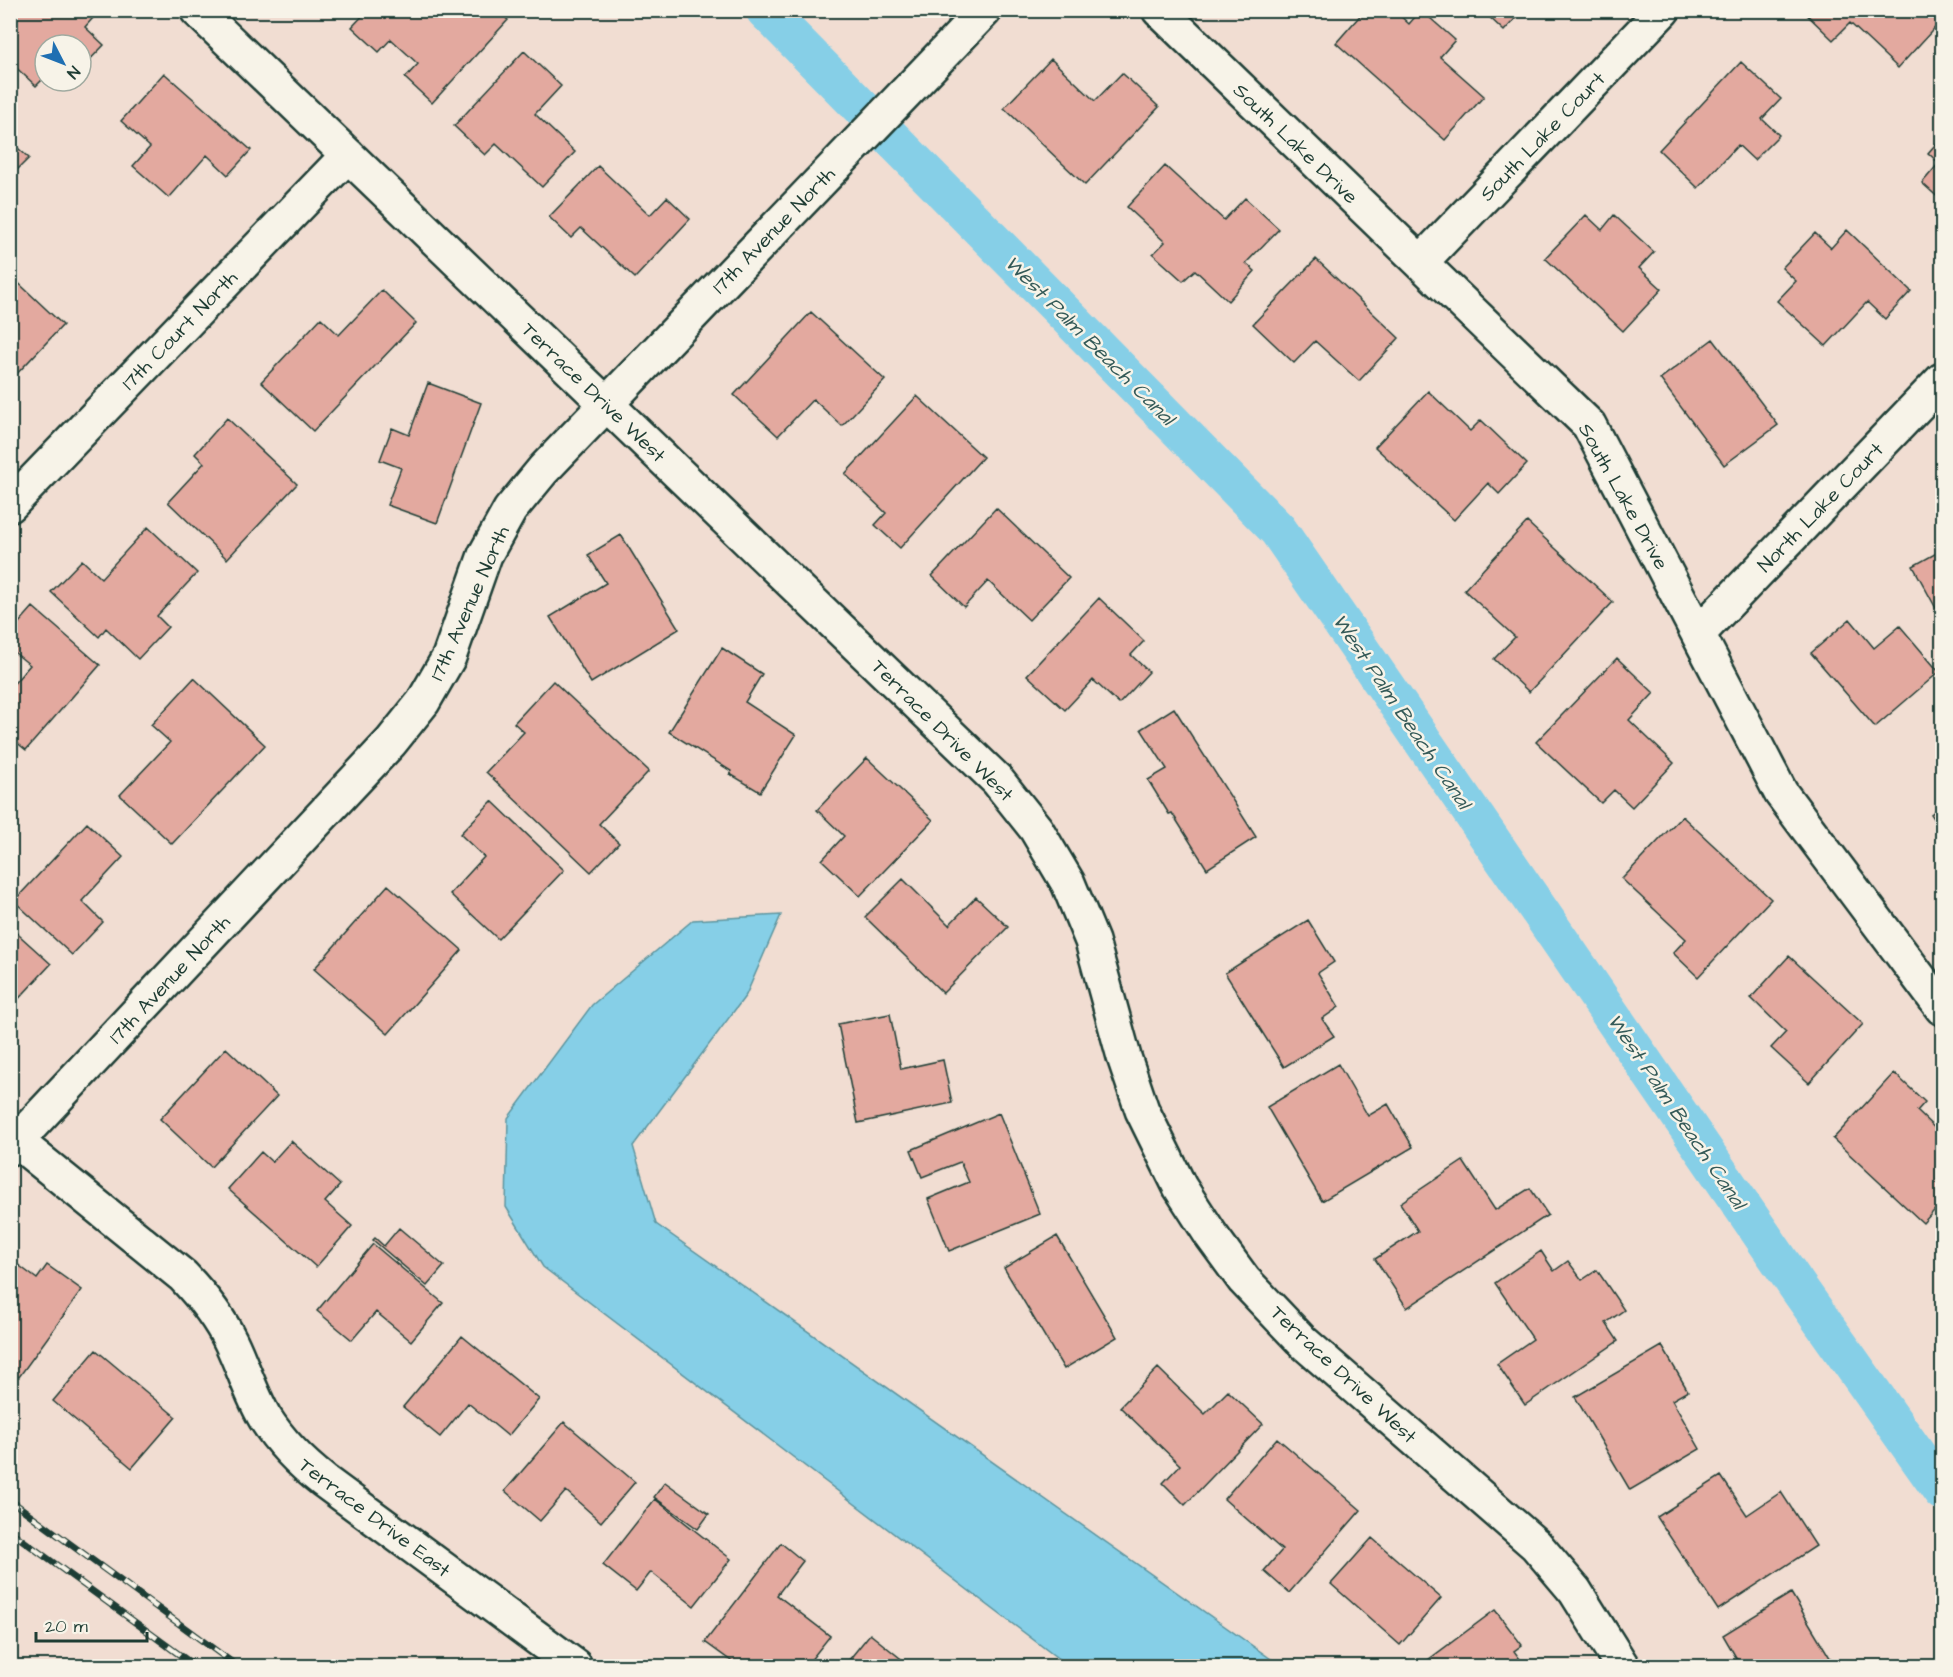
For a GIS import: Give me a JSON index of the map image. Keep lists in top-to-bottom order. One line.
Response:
{"streets":{"street":["South Lake Court","South Lake Drive","17th Avenue North","17th Court North","Terrace Drive West","North Lake Court","Terrace Drive East"]},"crossings":[["South Lake Court","South Lake Drive"],["South Lake Drive","North Lake Court"],["17th Avenue North","Terrace Drive West"],["17th Avenue North","Terrace Drive East"],["17th Court North","Terrace Drive West"]],"water":["West Palm Beach Canal"],"scale_bar":"20 m","north":"bottom right"}
